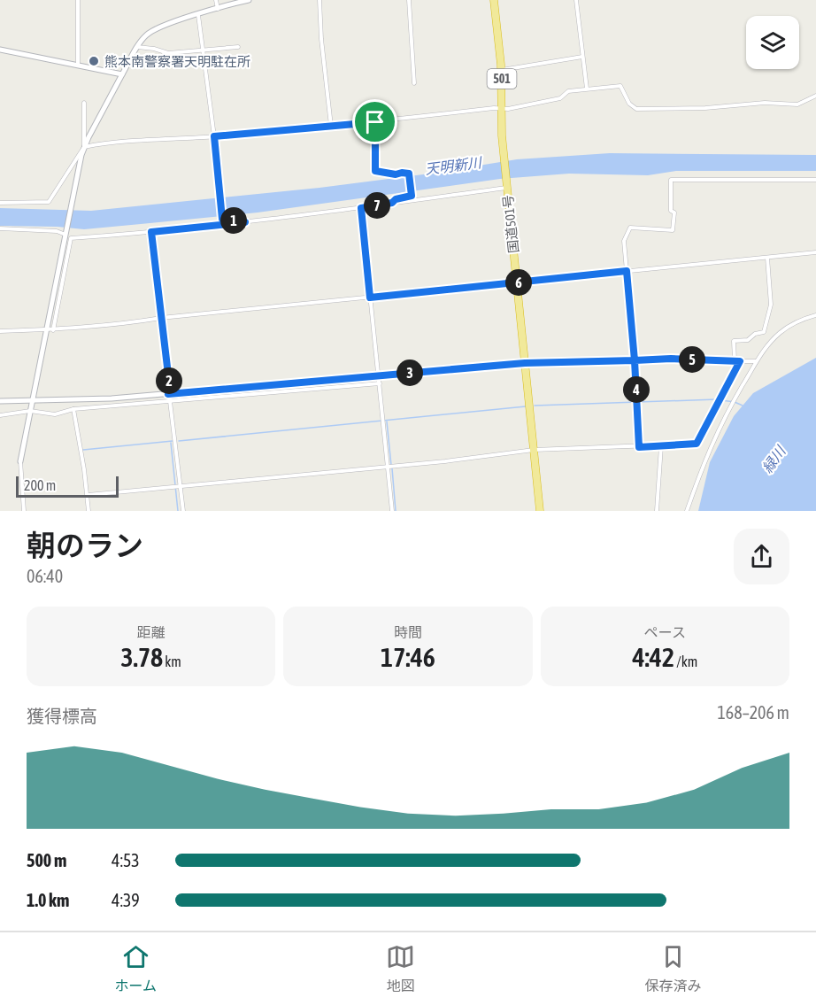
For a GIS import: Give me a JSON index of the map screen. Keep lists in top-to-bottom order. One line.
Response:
{"streets":{"highway":["501","国道501号"]},"water":["天明新川","緑川"],"places":["熊本南警察署天明駐在所"],"scale_bar":"200 m","page":{"pins":["7","1","6","5","3","2","4"],"scale":"200 m","heading":["朝のラン","06:40"],"stats":[["距離","3.78 km"],["時間","17:46"],["ペース","4:42 /km"]],"chart":["獲得標高","168–206 m"],"list":[{"name":"500 m","note":"4:53"},{"name":"1.0 km","note":"4:39"}],"tabs":["ホーム","地図","保存済み"]}}
